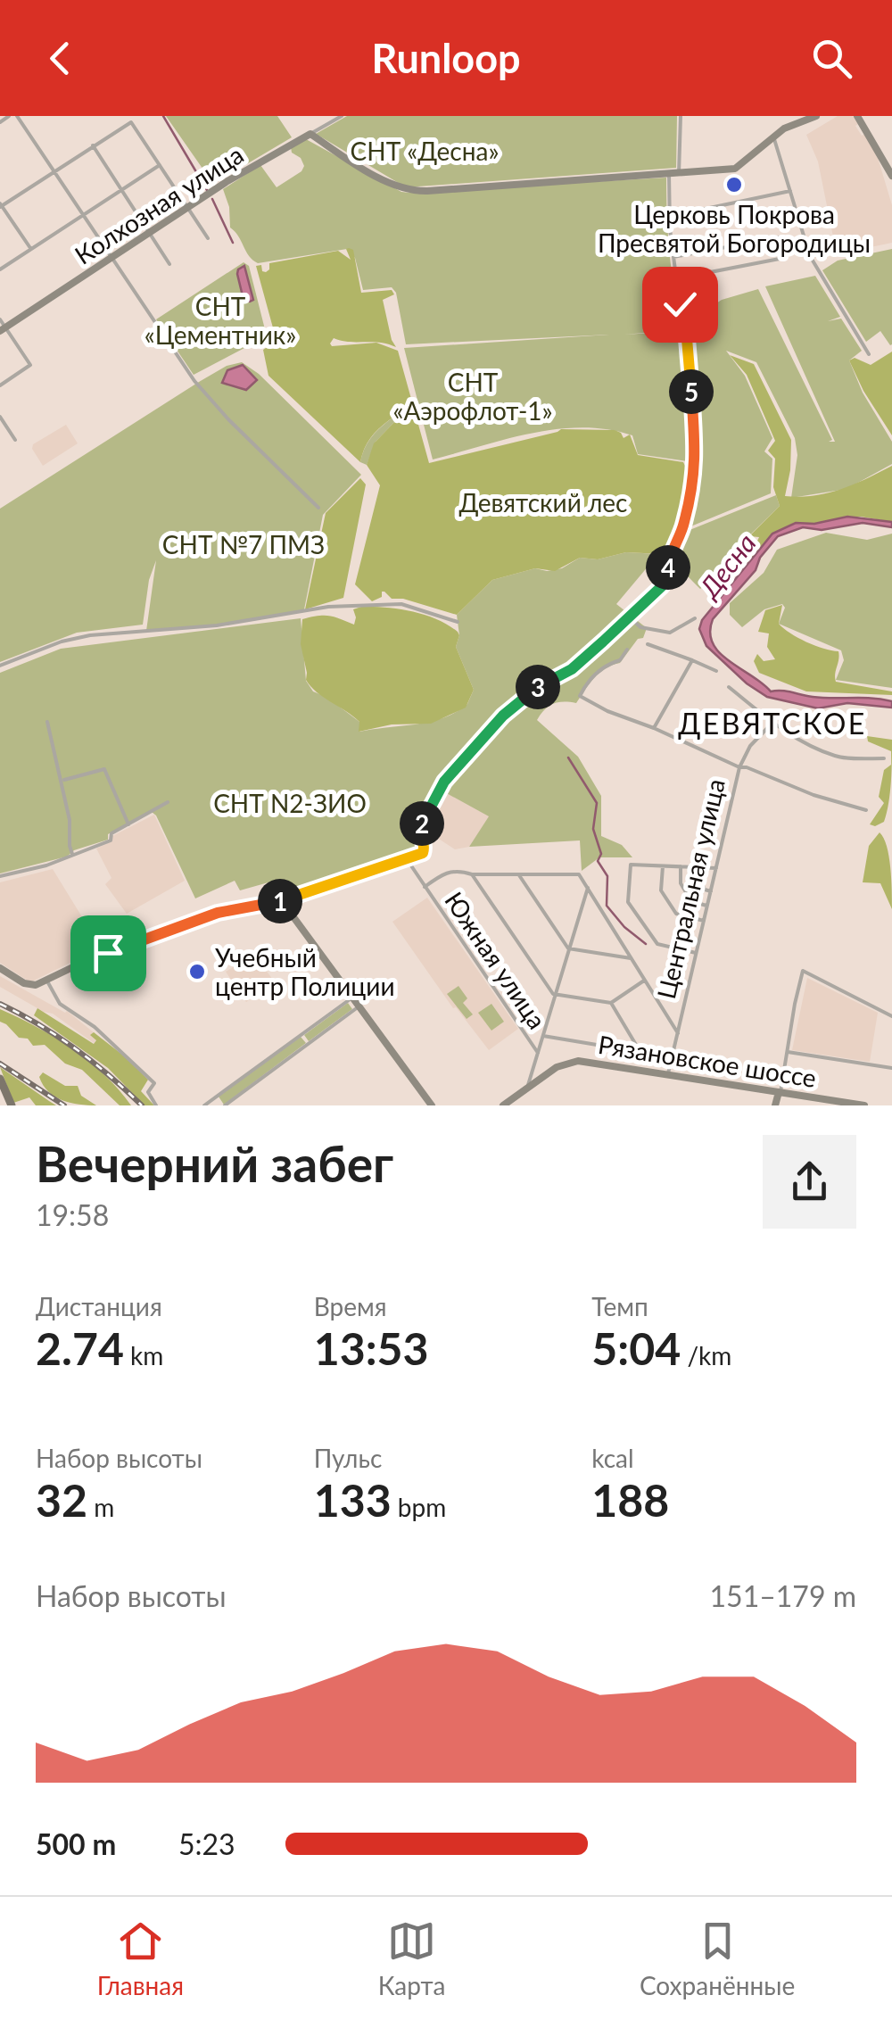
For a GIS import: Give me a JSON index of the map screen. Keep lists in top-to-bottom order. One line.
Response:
{"streets":{"street":["Колхозная улица","Центральная улица","Южная улица","Рязановское шоссе"]},"crossings":[["Центральная улица","Рязановское шоссе"]],"districts":["ДЕВЯТСКОЕ"],"water":["Десна"],"parks":["СНТ «Десна»","СНТ «Цементник»","СНТ «Аэрофлот-1»","Девятский лес","СНТ №7 ПМЗ","СНТ N2-ЗИО"],"places":["Церковь Покрова Пресвятой Богородицы","Учебный центр Полиции"],"page":{"header":"Runloop","pins":["5","4","3","2","1"],"heading":["Вечерний забег","19:58"],"stats":[["Дистанция","2.74 km"],["Время","13:53"],["Темп","5:04 /km"],["Набор высоты","32 m"],["Пульс","133 bpm"],["kcal","188"]],"chart":["Набор высоты","151–179 m"],"list":[{"name":"500 m","note":"5:23"}],"tabs":["Главная","Карта","Сохранённые"]}}
